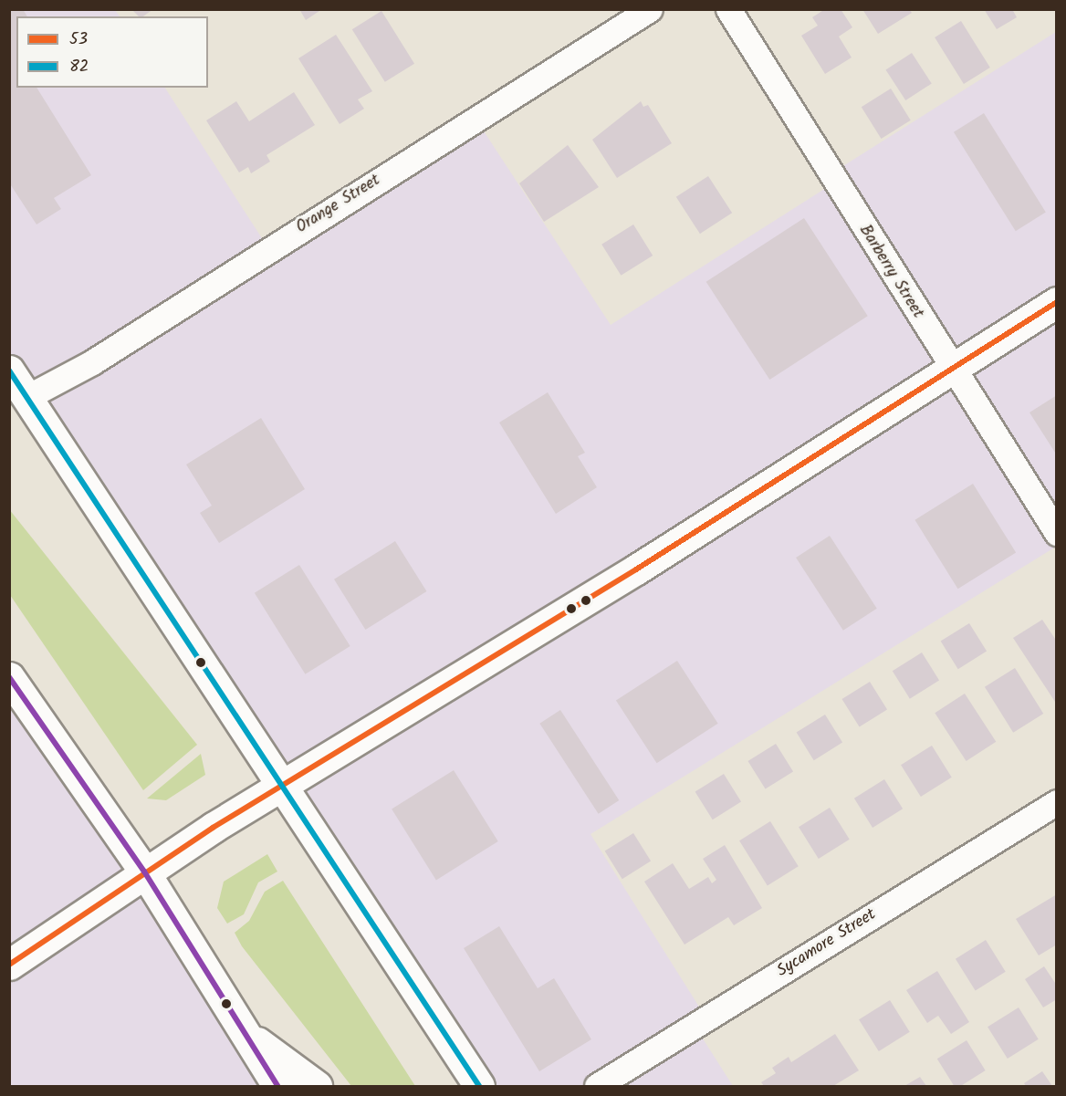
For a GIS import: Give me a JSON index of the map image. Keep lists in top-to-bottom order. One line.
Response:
{"streets":{"street":["Orange Street","Barberry Street","Sycamore Street"]},"lines":["transit line 53","transit line 82"],"legend":["53","82"]}
